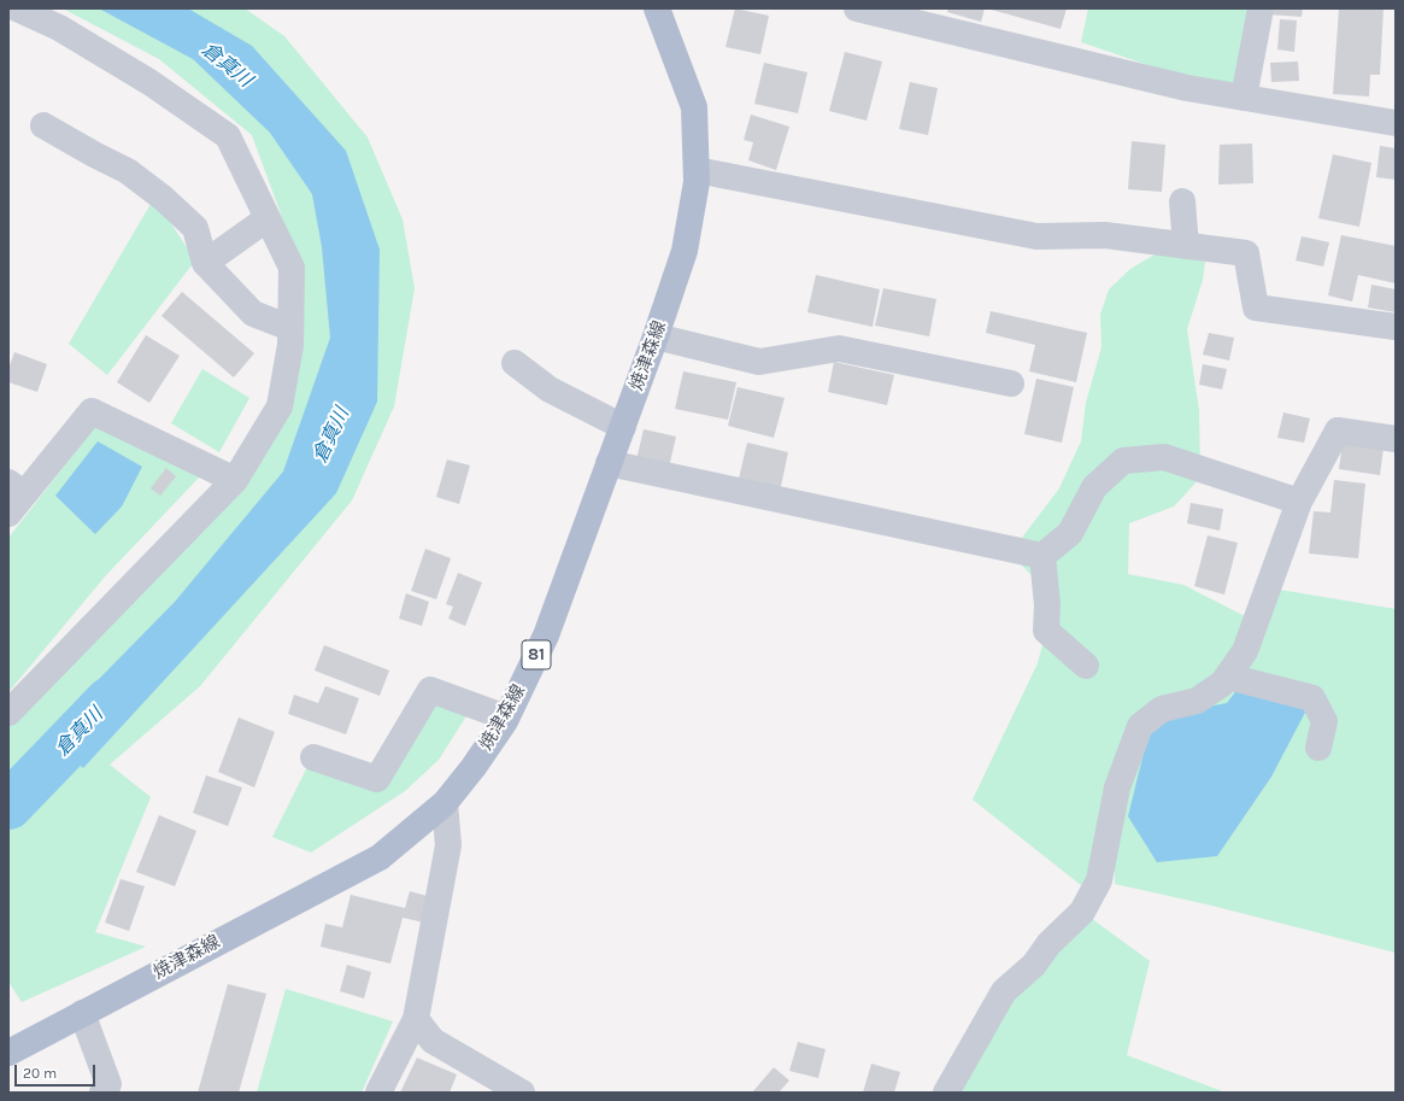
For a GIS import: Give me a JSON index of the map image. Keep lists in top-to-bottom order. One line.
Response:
{"streets":{"main road":["焼津森線","81"]},"water":["倉真川"],"scale_bar":"20 m"}
